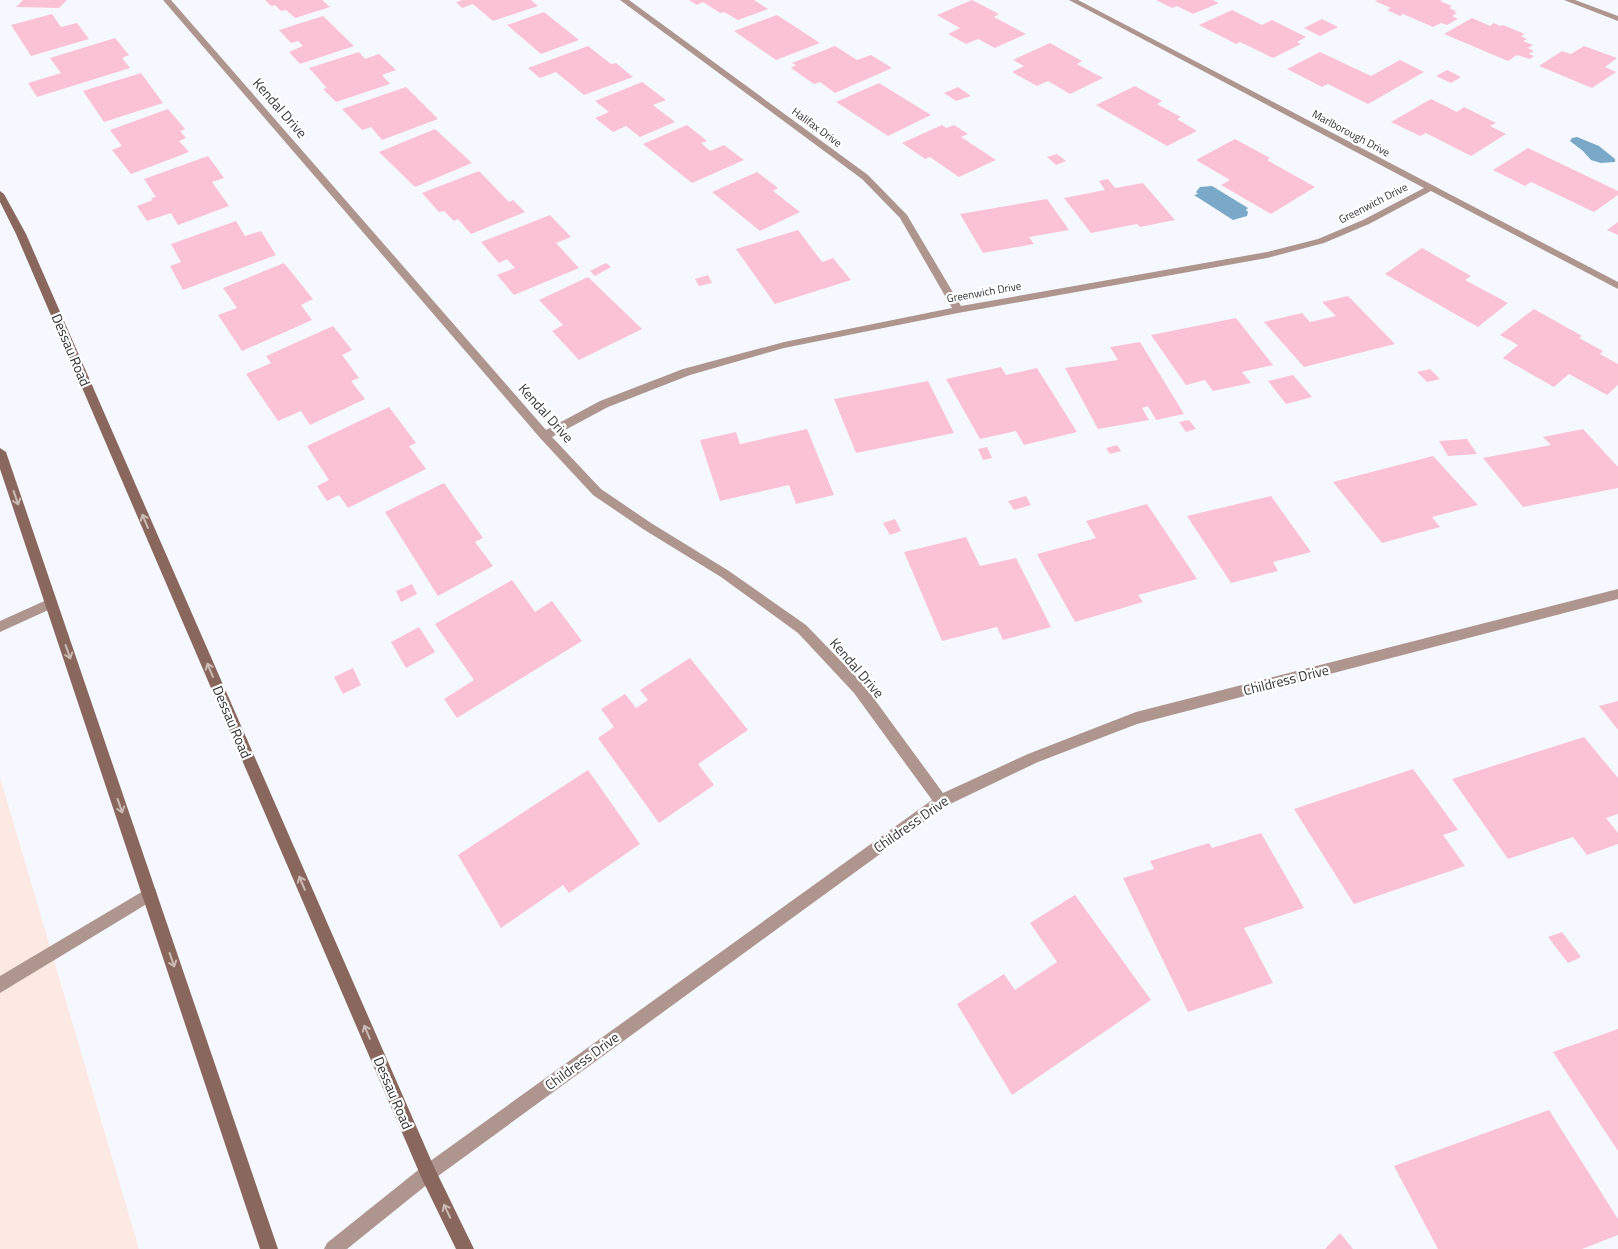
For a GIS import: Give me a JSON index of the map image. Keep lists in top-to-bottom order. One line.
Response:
{"streets":{"main road":["Dessau Road"],"street":["Kendal Drive","Halifax Drive","Marlborough Drive","Greenwich Drive","Childress Drive"]},"crossings":[["Kendal Drive","Greenwich Drive"],["Kendal Drive","Childress Drive"],["Halifax Drive","Greenwich Drive"],["Marlborough Drive","Greenwich Drive"],["Dessau Road","Childress Drive"]],"one_way":["Dessau Road"]}
